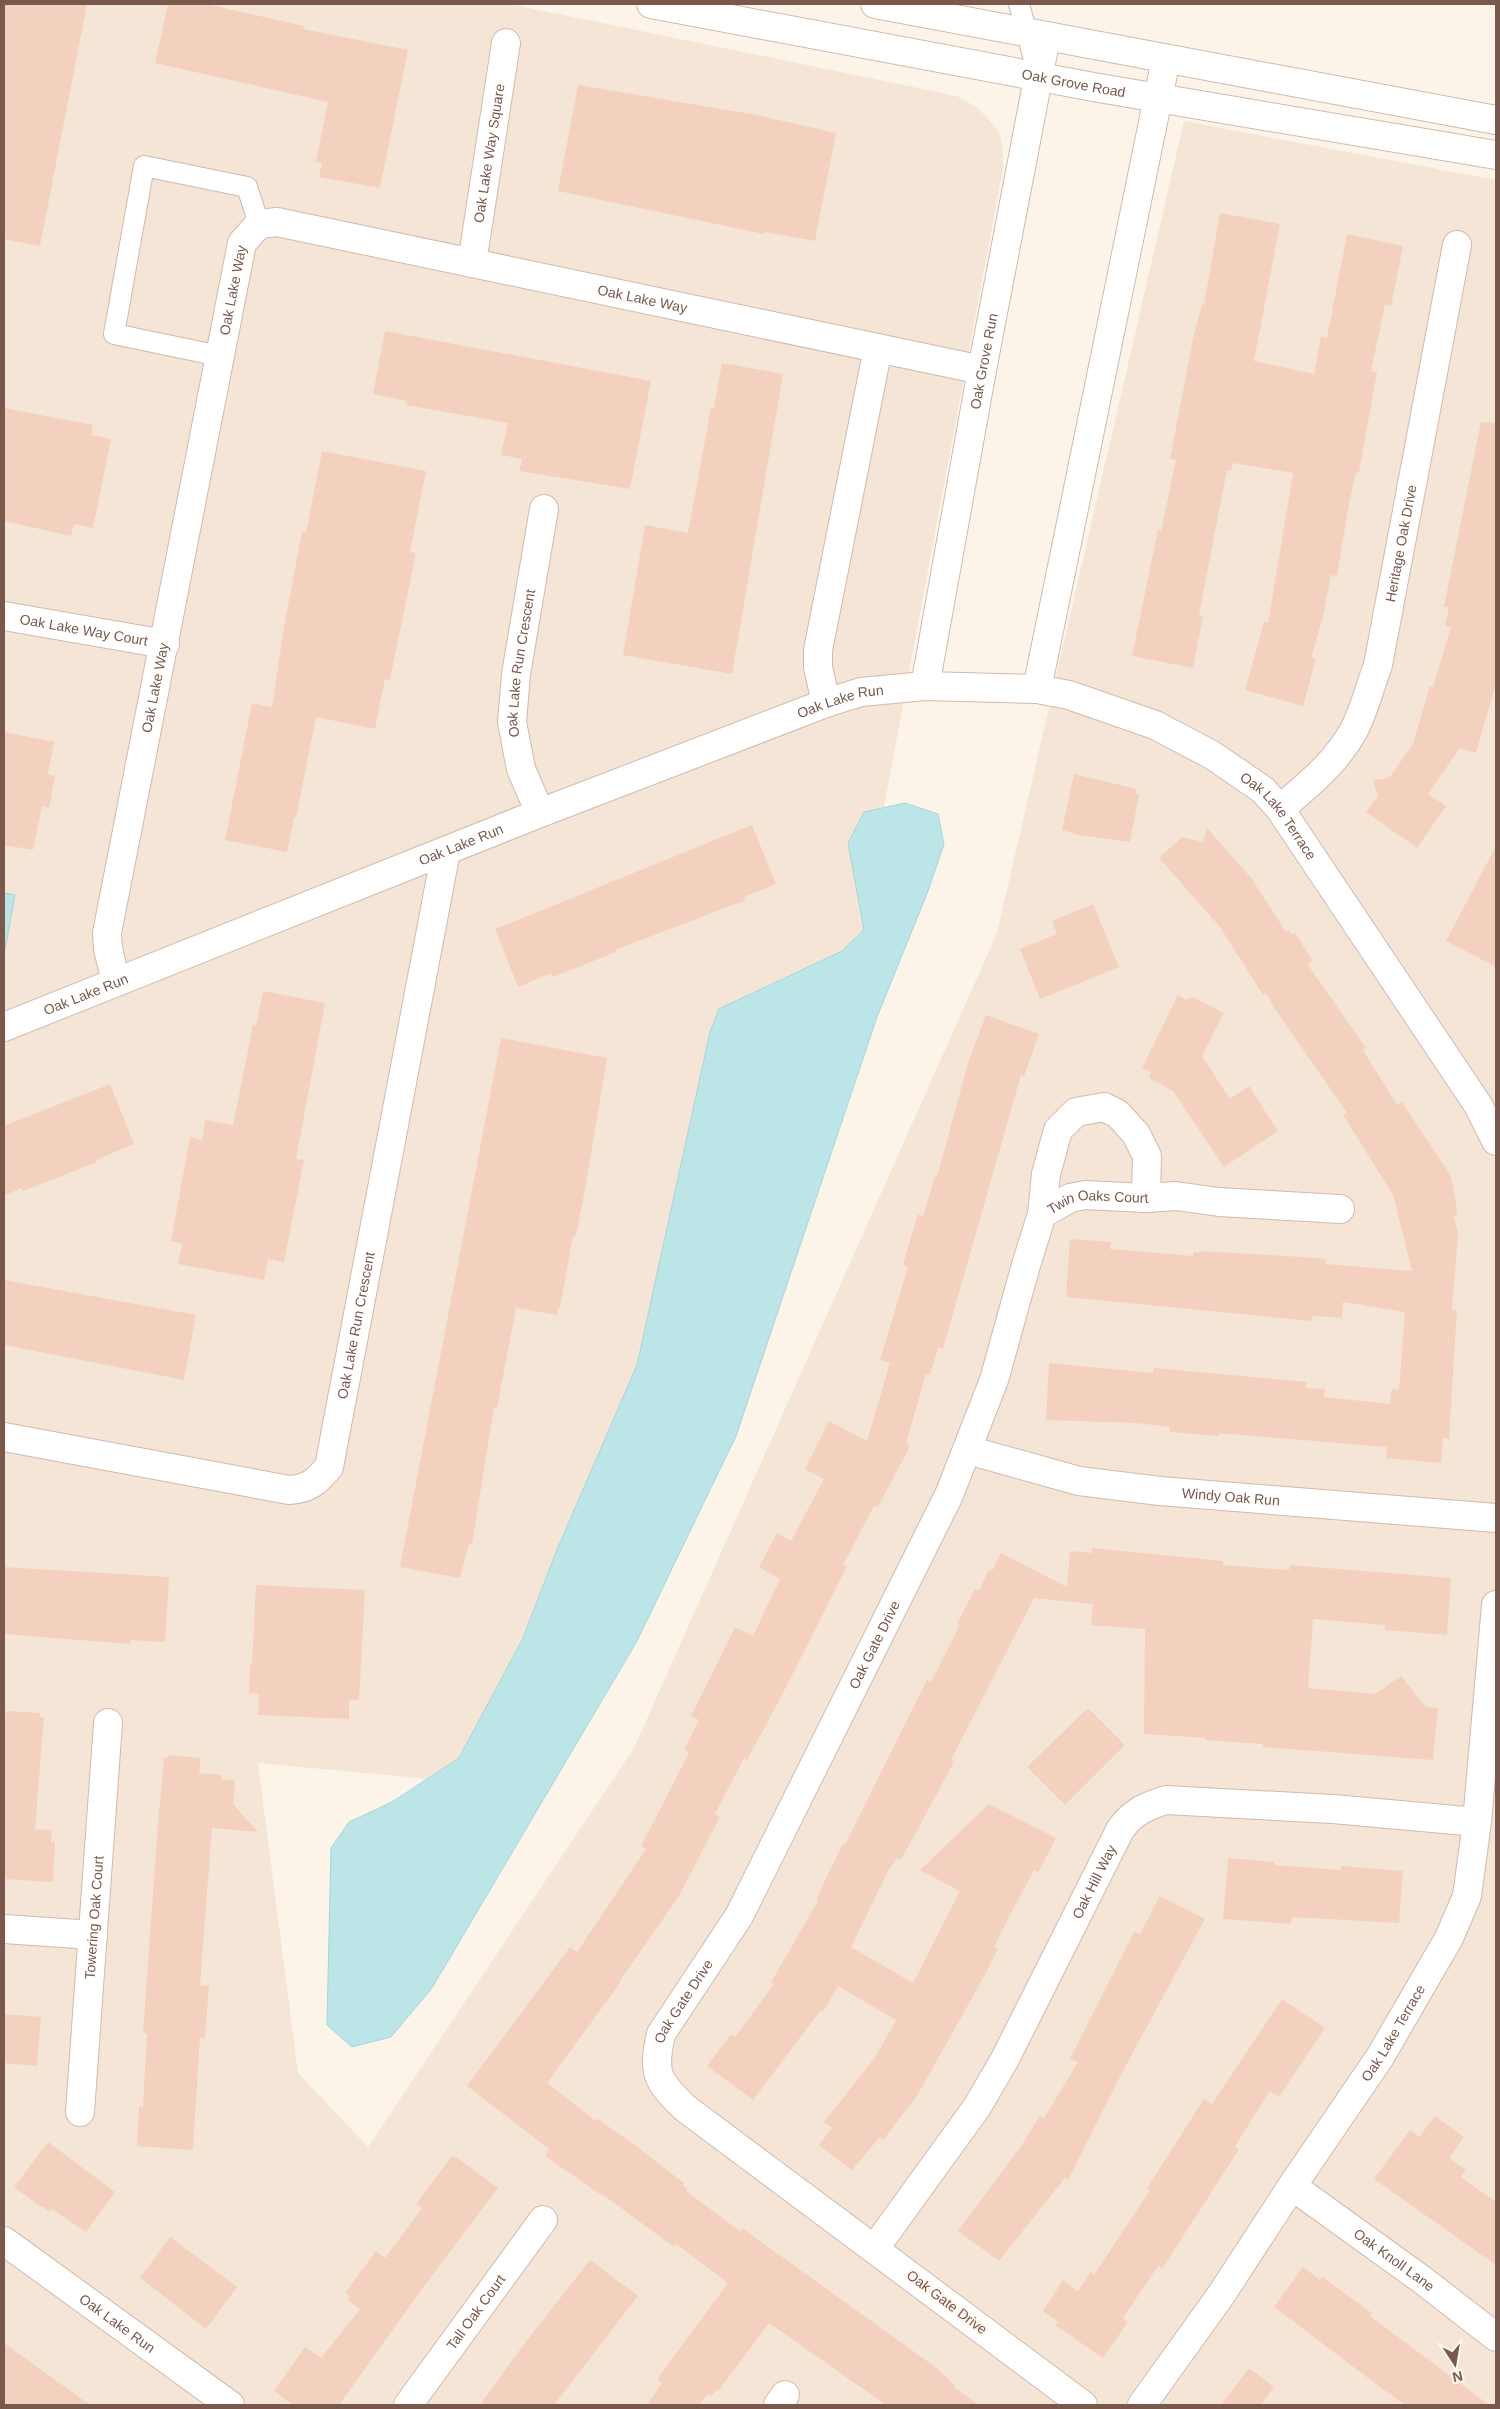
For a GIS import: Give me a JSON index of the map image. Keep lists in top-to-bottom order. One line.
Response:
{"streets":{"street":["Oak Grove Road","Oak Lake Way Square","Oak Lake Way","Oak Grove Run","Heritage Oak Drive","Oak Lake Way Court","Oak Lake Run Crescent","Oak Lake Run","Oak Lake Terrace","Twin Oaks Court","Windy Oak Run","Oak Gate Drive","Oak Hill Way","Towering Oak Court","Oak Knoll Lane","Tall Oak Court"]},"crossings":[["Oak Grove Road","Oak Grove Run"],["Oak Lake Way Square","Oak Lake Way"],["Oak Lake Way","Oak Grove Run"],["Oak Lake Way","Oak Lake Way Court"],["Oak Lake Way","Oak Lake Run"],["Oak Grove Run","Oak Lake Run"],["Oak Grove Run","Oak Lake Terrace"],["Heritage Oak Drive","Oak Lake Terrace"],["Oak Lake Run Crescent","Oak Lake Run"],["Oak Lake Run","Oak Lake Terrace"],["Oak Lake Terrace","Oak Hill Way"],["Oak Lake Terrace","Oak Knoll Lane"],["Twin Oaks Court","Windy Oak Run"],["Twin Oaks Court","Oak Gate Drive"],["Windy Oak Run","Oak Gate Drive"],["Oak Gate Drive","Oak Hill Way"]],"north":"bottom"}
